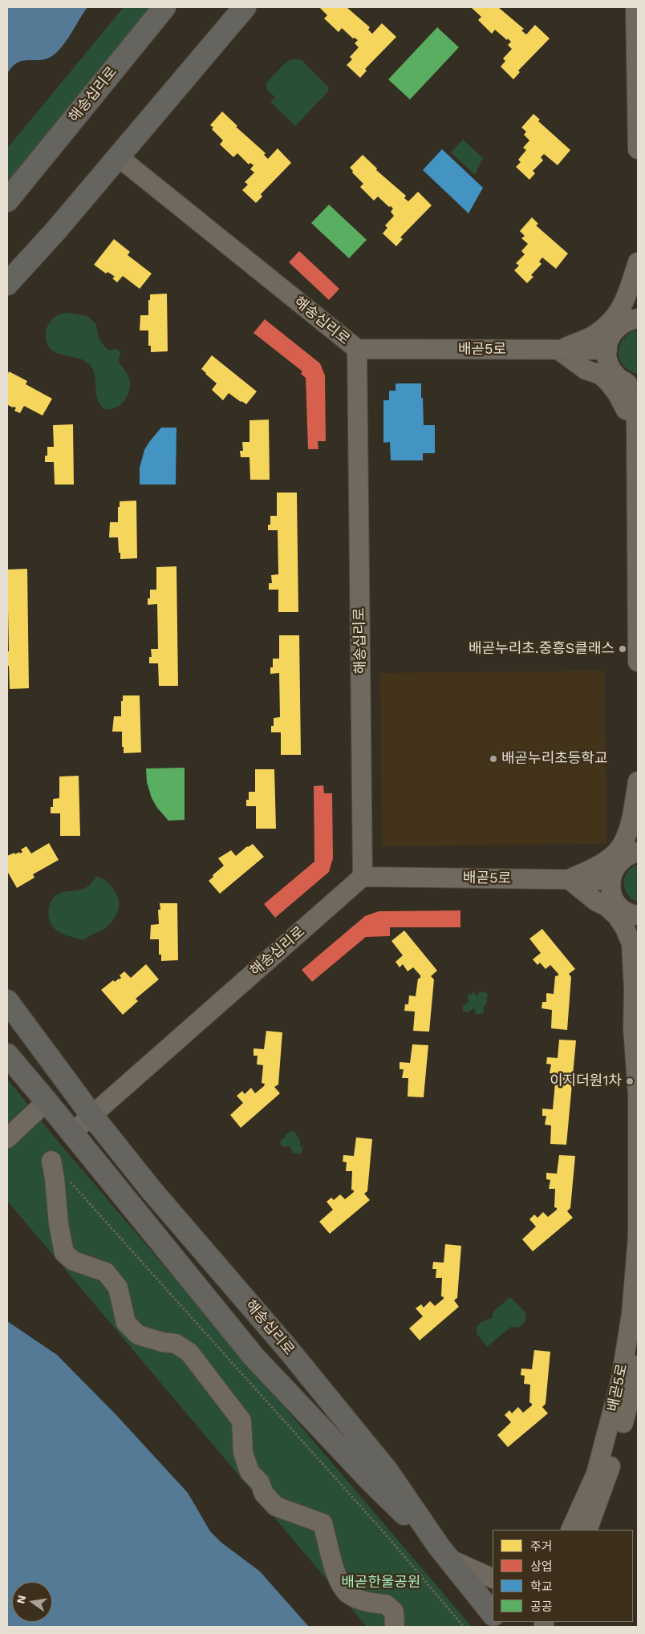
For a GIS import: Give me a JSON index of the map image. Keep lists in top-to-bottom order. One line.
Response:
{"streets":{"main road":["해송십리로"],"street":["배곧5로"]},"crossings":[["해송십리로","배곧5로"]],"parks":["배곧한울공원"],"places":["배곧누리초.중흥S클래스","배곧누리초등학교","이지더원1차"],"legend":["주거","상업","학교","공공"],"north":"left"}
